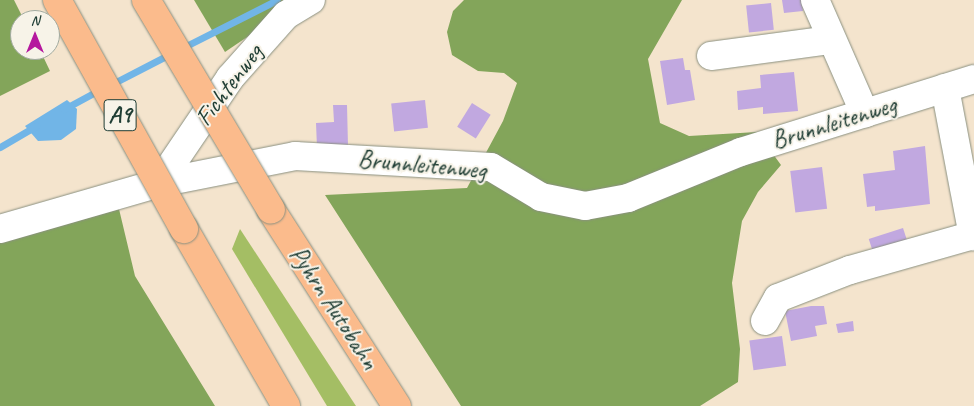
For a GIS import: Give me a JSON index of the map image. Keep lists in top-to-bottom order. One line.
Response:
{"streets":{"highway":["A9","Pyhrn Autobahn"],"street":["Fichtenweg","Brunnleitenweg"]},"crossings":[["Fichtenweg","Brunnleitenweg"]],"north":"top"}
